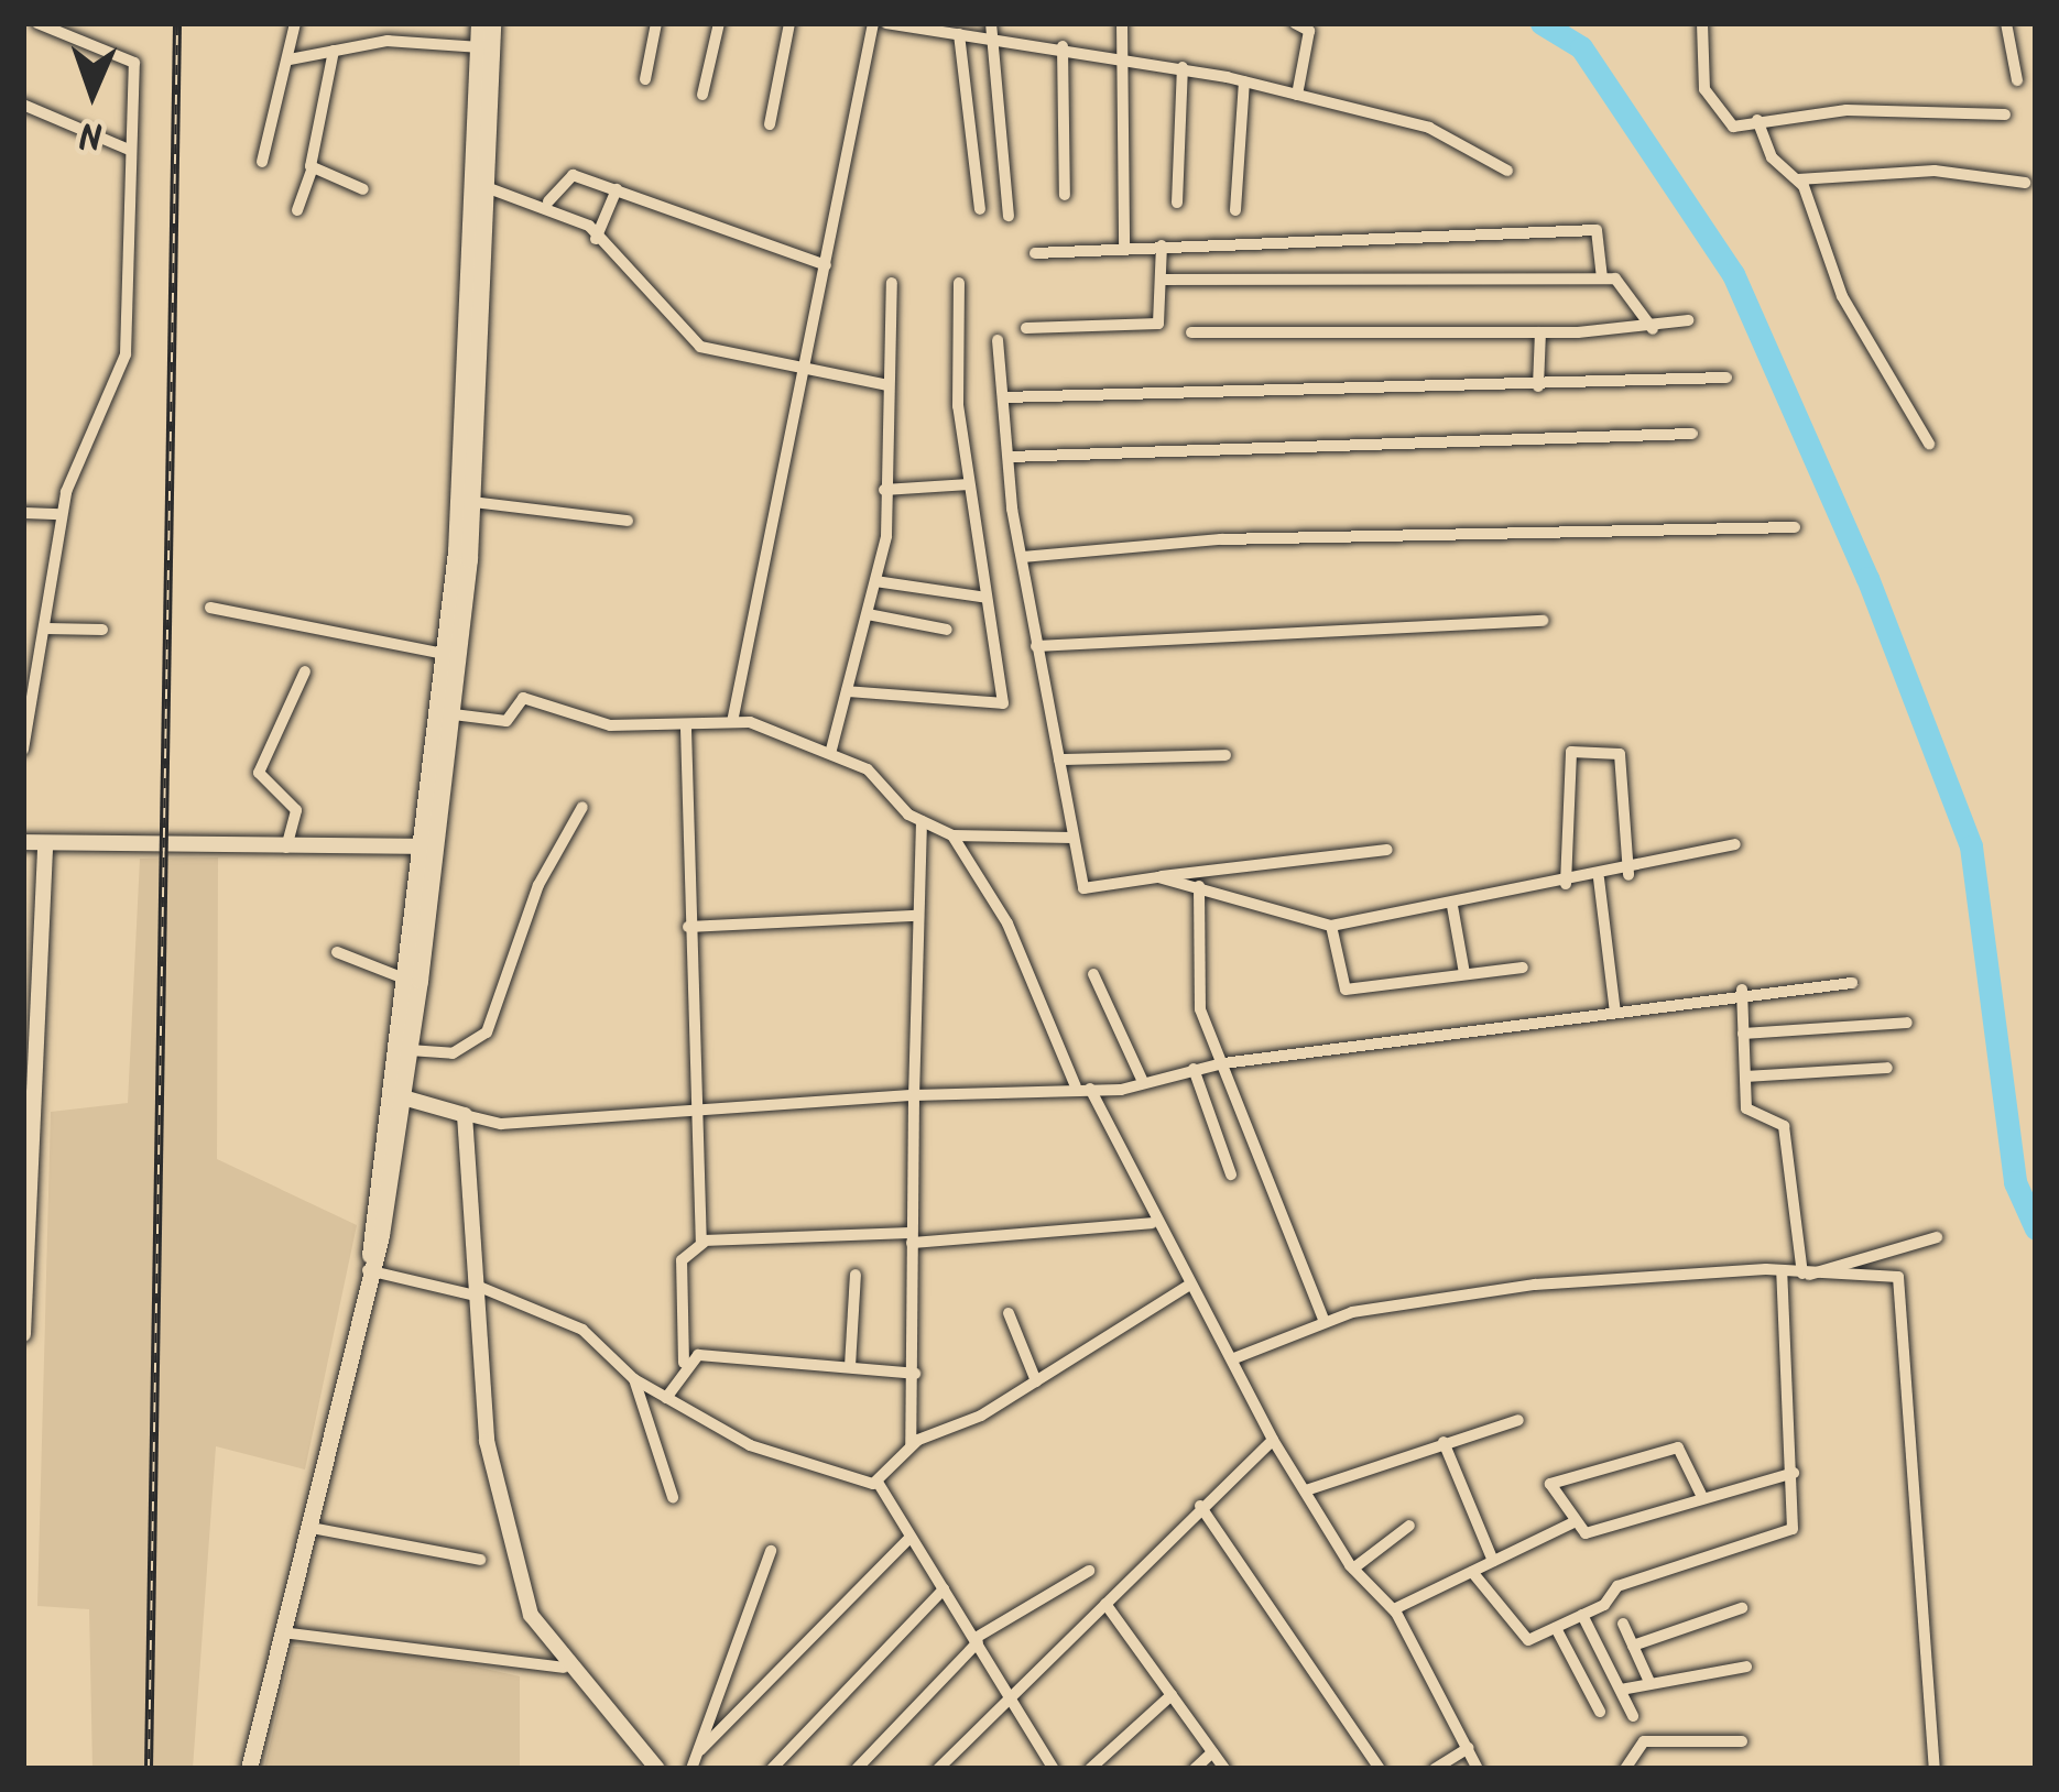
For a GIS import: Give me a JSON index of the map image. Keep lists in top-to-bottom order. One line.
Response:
{"north":"bottom"}
